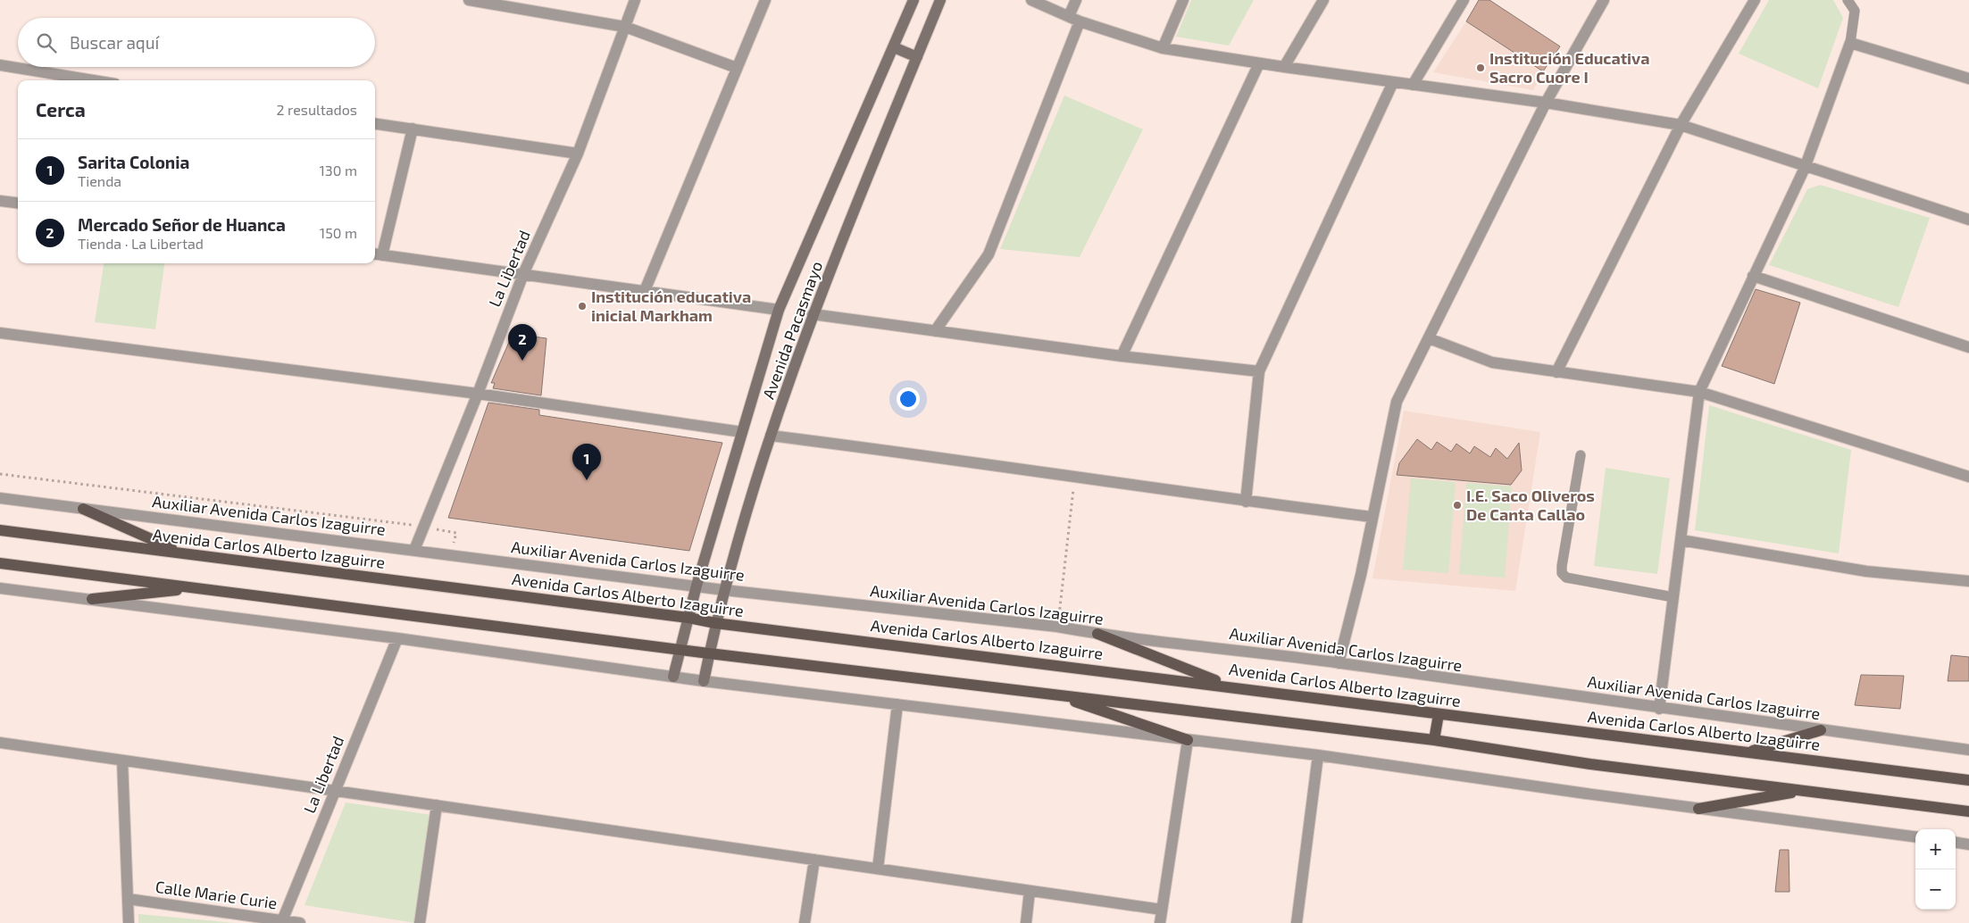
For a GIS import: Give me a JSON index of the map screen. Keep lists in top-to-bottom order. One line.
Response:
{"streets":{"main road":["Avenida Pacasmayo","Avenida Carlos Alberto Izaguirre"],"street":["La Libertad","Auxiliar Avenida Carlos Izaguirre","Calle Marie Curie"]},"crossings":[["La Libertad","Auxiliar Avenida Carlos Izaguirre"],["La Libertad","Calle Marie Curie"],["Avenida Pacasmayo","Auxiliar Avenida Carlos Izaguirre"],["Avenida Pacasmayo","Avenida Carlos Alberto Izaguirre"]],"places":["Institución Educativa Sacro Cuore I","Institución educativa inicial Markham","I.E. Saco Oliveros De Canta Callao"],"page":{"search":"Buscar aquí","heading":["Cerca","2 resultados"],"list":[{"mark":"1","name":"Sarita Colonia","note":"Tienda","value":"130 m"},{"mark":"2","name":"Mercado Señor de Huanca","note":"Tienda · La Libertad","value":"150 m"}],"pins":["2","1"],"map_buttons":["+","−"]}}
